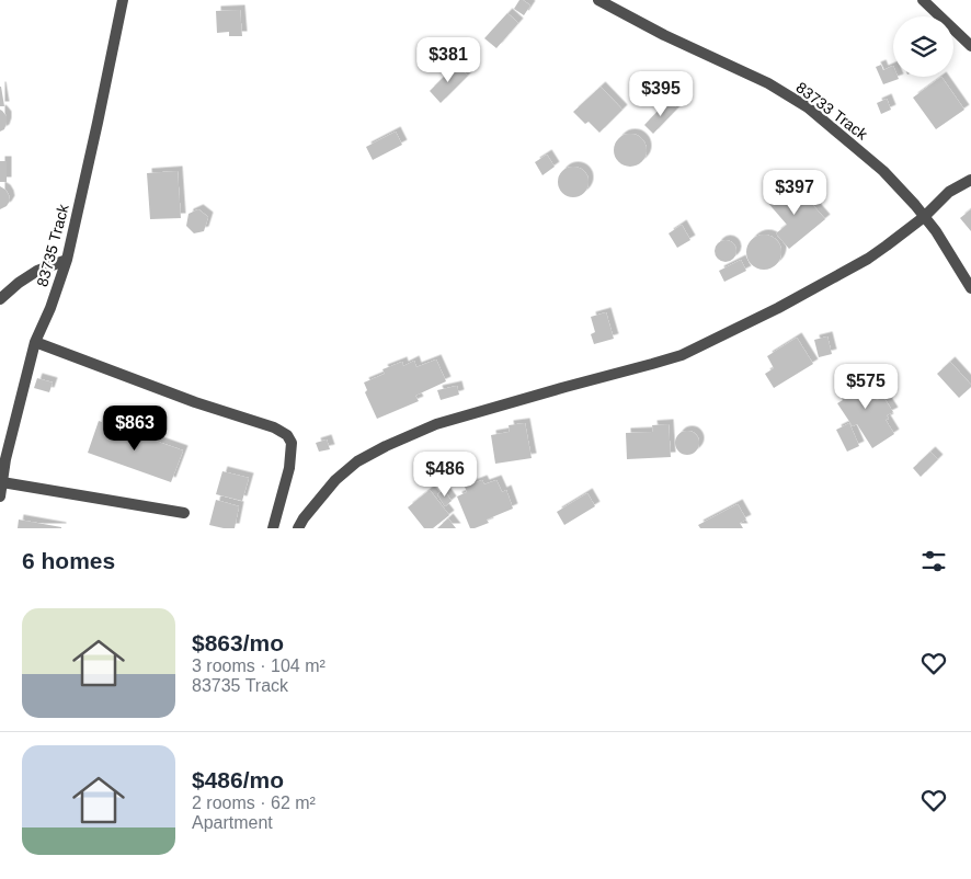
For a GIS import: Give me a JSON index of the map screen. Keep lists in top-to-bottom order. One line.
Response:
{"streets":{"street":["83733 Track","83735 Track"]},"page":{"price":["$381","$395","$397","$575","$863","$486"],"heading":"6 homes","list":[{"name":"$863/mo","note":"3 rooms · 104 m² · 83735 Track"},{"name":"$486/mo","note":"2 rooms · 62 m² · Apartment"}]}}
